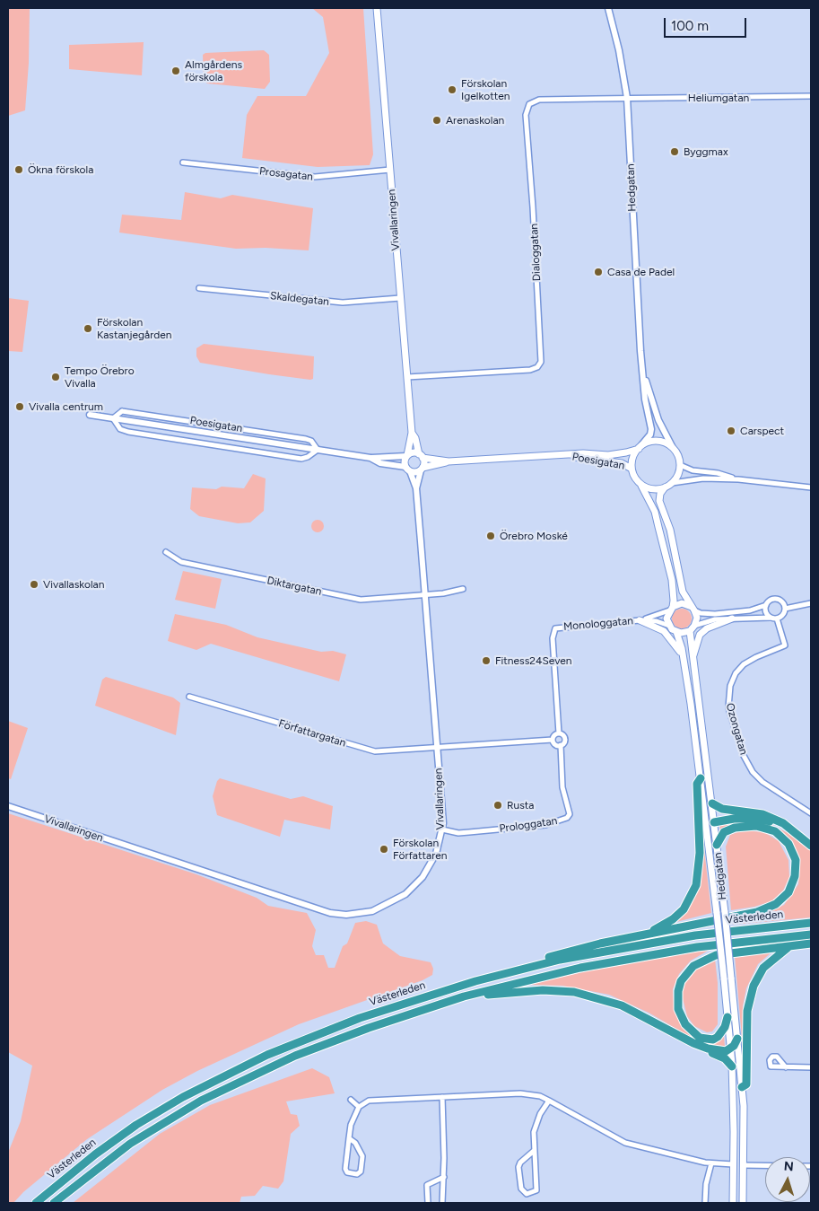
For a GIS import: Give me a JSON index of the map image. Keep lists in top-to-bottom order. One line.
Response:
{"streets":{"highway":["Västerleden"],"main road":["Hedgatan","Vivallaringen","Poesigatan"],"street":["Heliumgatan","Prosagatan","Dialoggatan","Skaldegatan","Diktargatan","Monologgatan","Ozongatan","Författargatan","Prologgatan"]},"crossings":[["Heliumgatan","Hedgatan"],["Heliumgatan","Dialoggatan"],["Prosagatan","Vivallaringen"],["Hedgatan","Dialoggatan"],["Hedgatan","Poesigatan"],["Hedgatan","Monologgatan"],["Vivallaringen","Dialoggatan"],["Vivallaringen","Skaldegatan"],["Vivallaringen","Poesigatan"],["Vivallaringen","Diktargatan"],["Vivallaringen","Författargatan"],["Vivallaringen","Prologgatan"],["Monologgatan","Prologgatan"]],"places":["Almgårdens förskola","Förskolan Igelkotten","Arenaskolan","Byggmax","Ökna förskola","Casa de Padel","Förskolan Kastanjegården","Tempo Örebro Vivalla","Vivalla centrum","Carspect","Örebro Moské","Vivallaskolan","Fitness24Seven","Rusta","Förskolan Författaren"],"scale_bar":"100 m","north":"top"}
